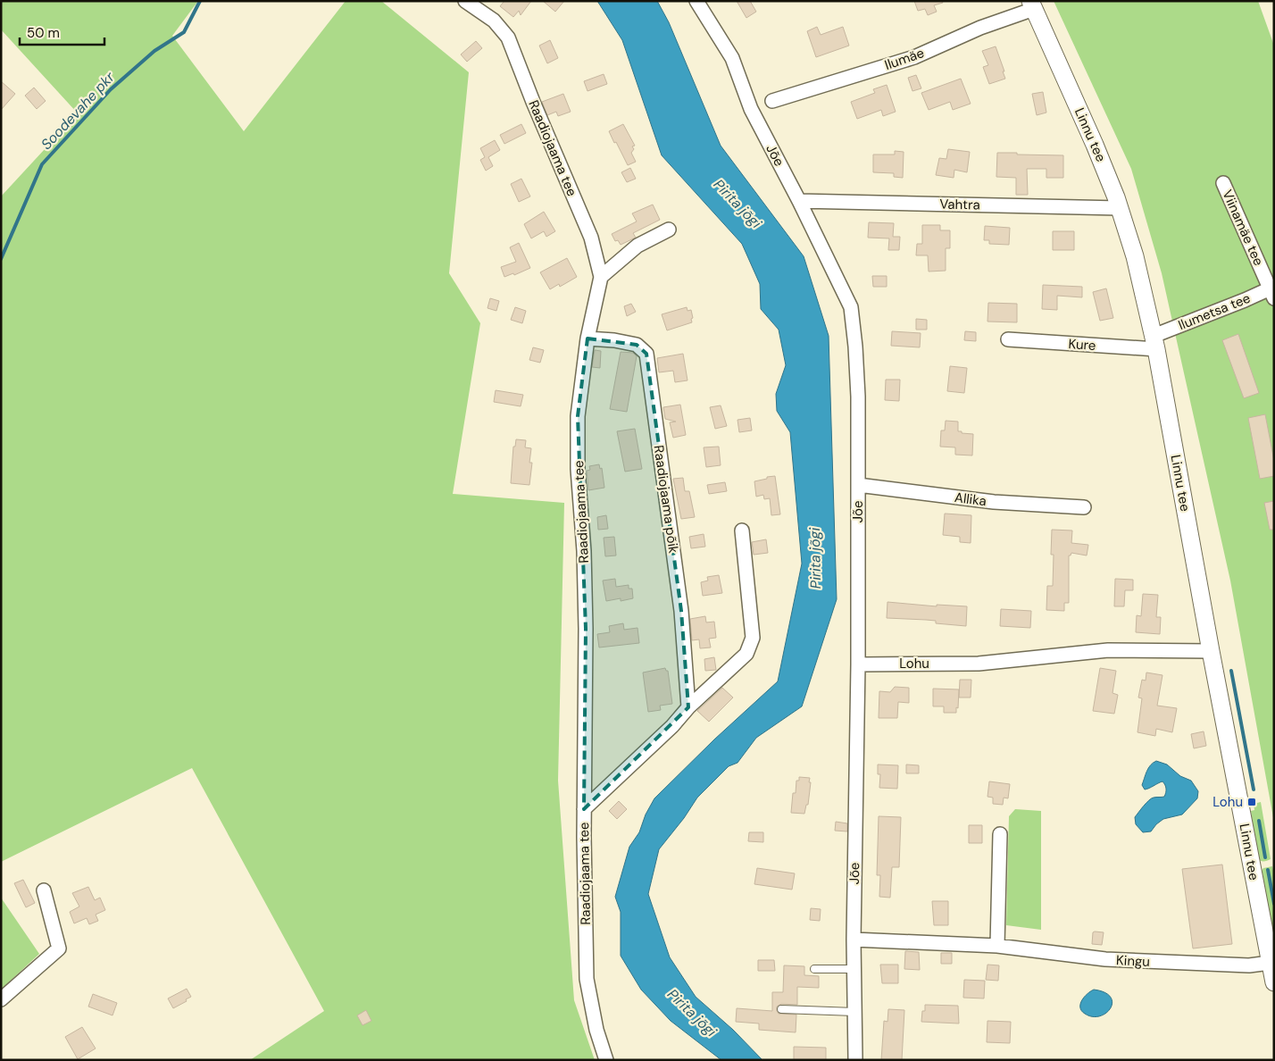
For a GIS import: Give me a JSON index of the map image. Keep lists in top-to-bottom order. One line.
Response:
{"streets":{"street":["Ilumäe","Linnu tee","Raadiojaama tee","Jõe","Vahtra","Viinamäe tee","Ilumetsa tee","Kure","Raadiojaama põik","Allika","Lohu","Kingu"]},"crossings":[["Ilumäe","Linnu tee"],["Linnu tee","Vahtra"],["Linnu tee","Ilumetsa tee"],["Linnu tee","Kure"],["Linnu tee","Lohu"],["Linnu tee","Kingu"],["Raadiojaama tee","Raadiojaama põik"],["Jõe","Vahtra"],["Jõe","Allika"],["Jõe","Lohu"],["Jõe","Kingu"],["Viinamäe tee","Ilumetsa tee"],["Ilumetsa tee","Kure"]],"water":["Soodevahe pkr","Pirita jõgi"],"places":{"transit":["Lohu"]},"scale_bar":"50 m"}
